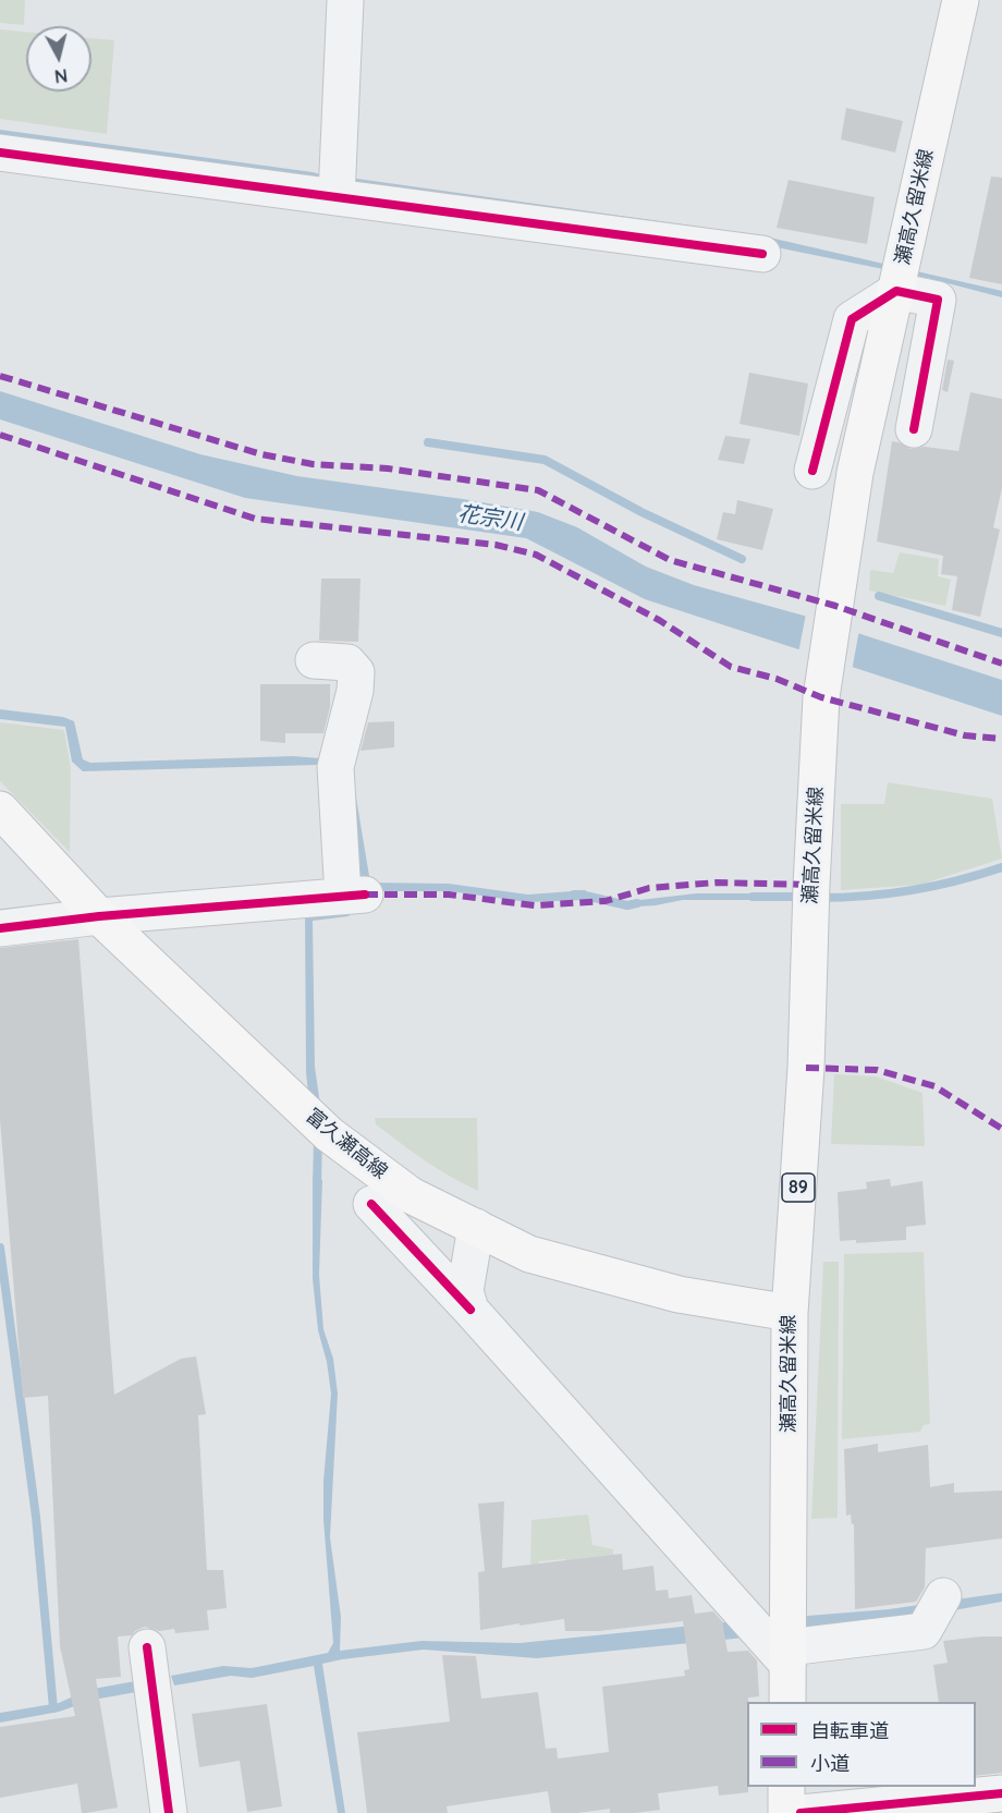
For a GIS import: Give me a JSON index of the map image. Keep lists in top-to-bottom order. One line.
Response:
{"streets":{"main road":["瀬高久留米線","富久瀬高線","89"]},"crossings":[["瀬高久留米線","富久瀬高線"]],"water":["花宗川"],"legend":["自転車道","小道"],"north":"bottom"}
